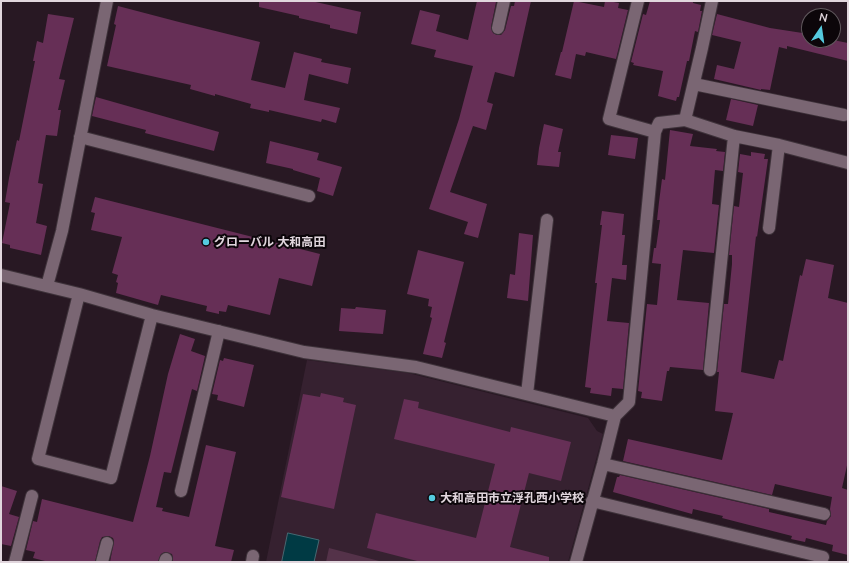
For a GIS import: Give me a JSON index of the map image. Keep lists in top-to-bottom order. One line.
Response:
{"places":["グローバル 大和高田","大和高田市立浮孔西小学校"],"north":"top"}
